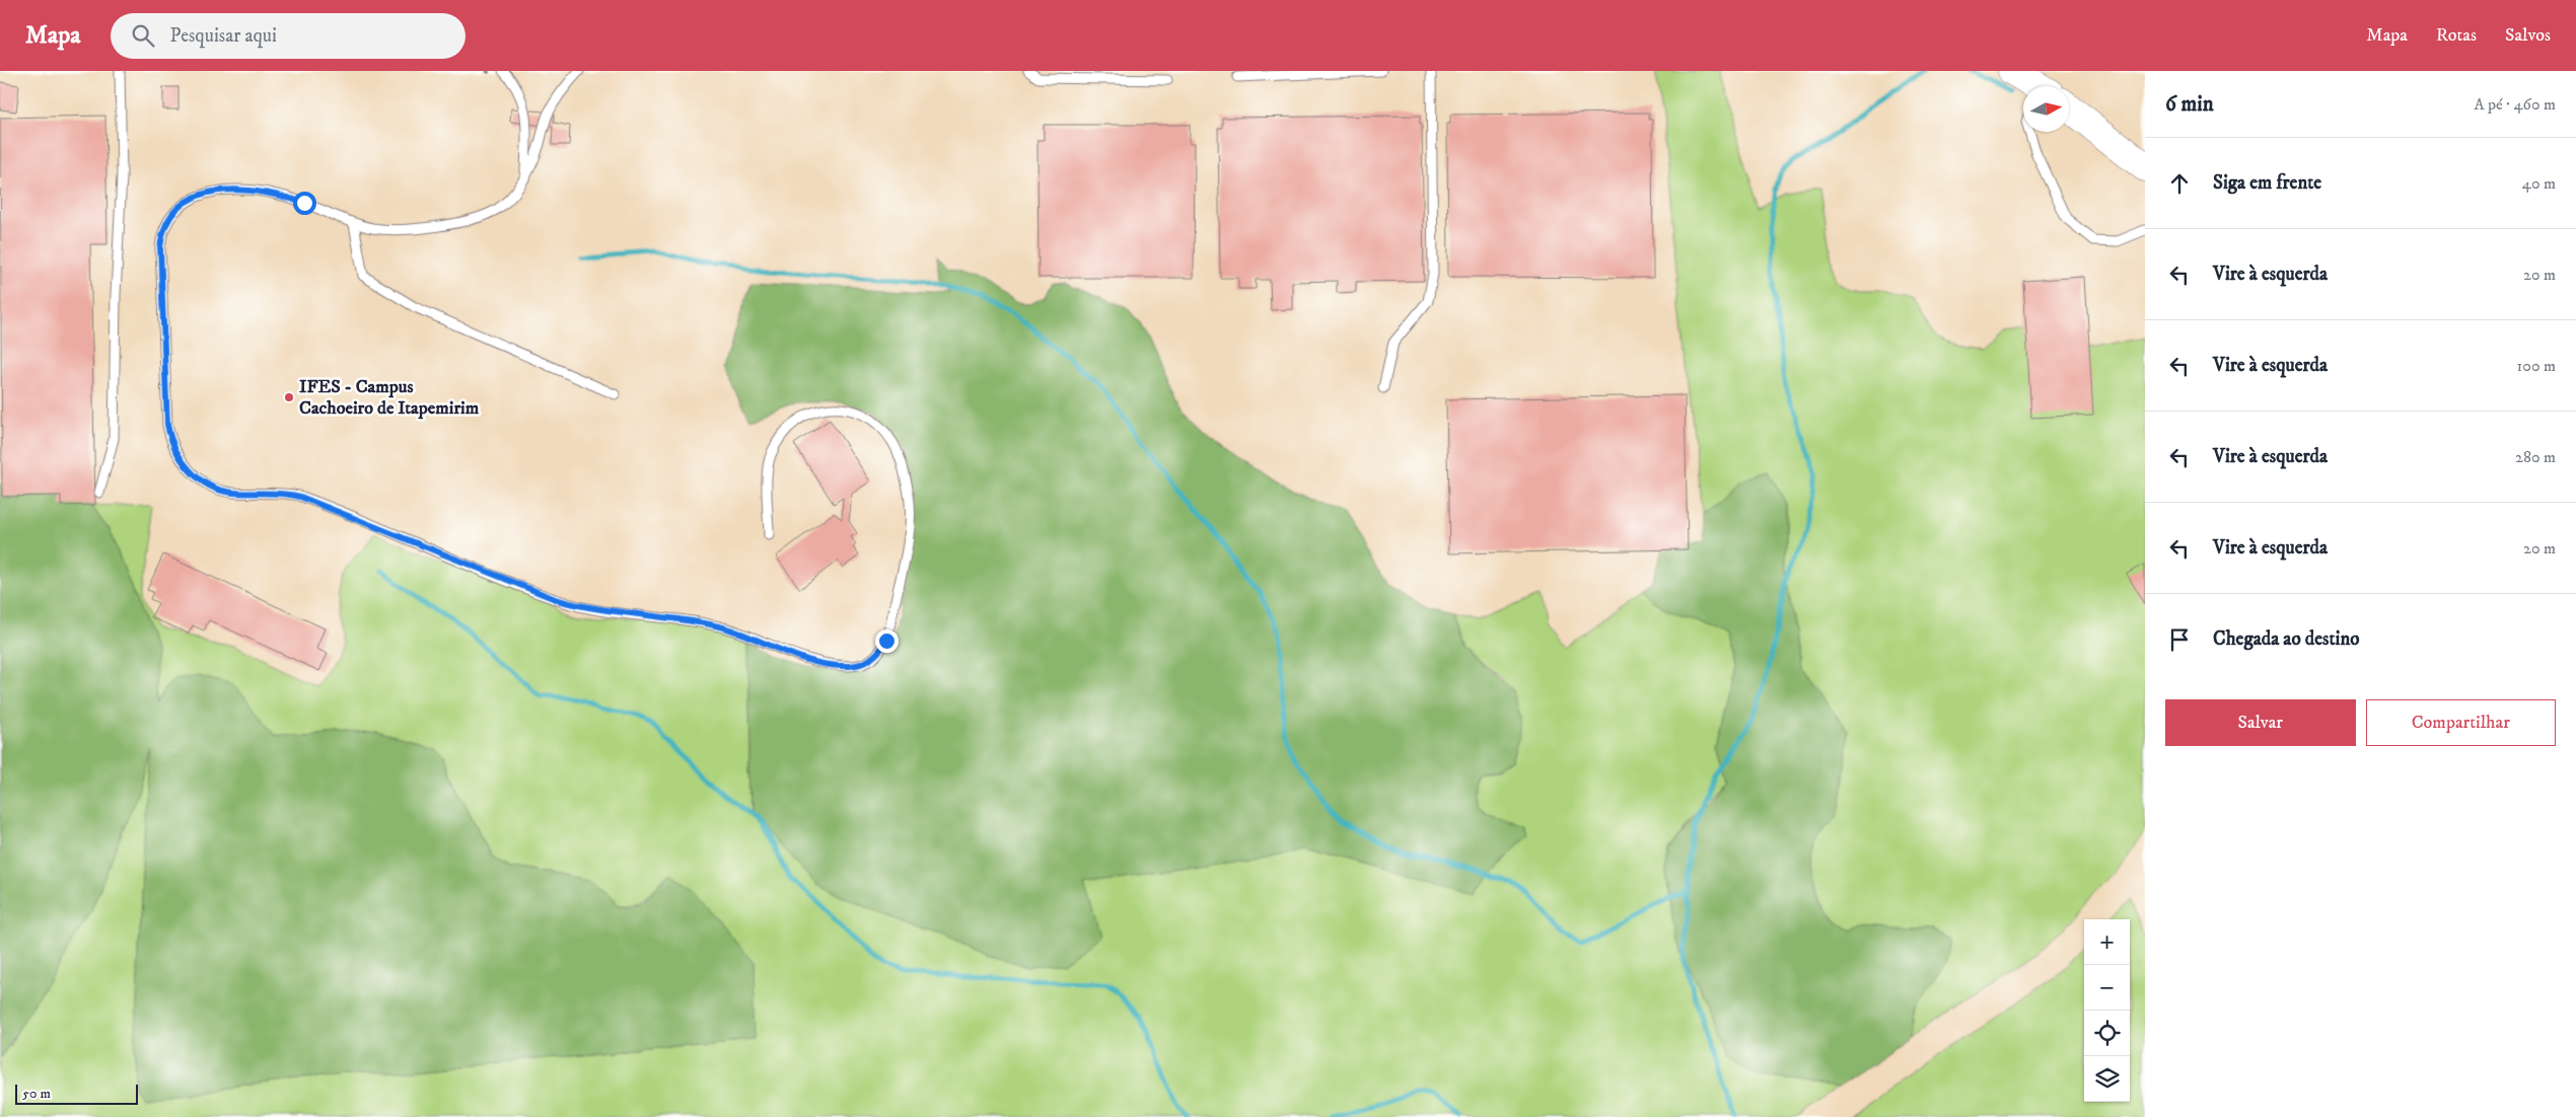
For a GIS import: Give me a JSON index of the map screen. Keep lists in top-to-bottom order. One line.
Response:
{"places":["IFES - Campus Cachoeiro de Itapemirim"],"scale_bar":"50 m","north":"right","page":{"header":"Mapa","search":"Pesquisar aqui","nav":["Mapa","Rotas","Salvos"],"heading":["6 min","A pé · 460 m"],"list":[["Siga em frente","40 m"],["Vire à esquerda","20 m"],["Vire à esquerda","100 m"],["Vire à esquerda","280 m"],["Vire à esquerda","20 m"],"Chegada ao destino"],"buttons":["Salvar","Compartilhar"],"map_buttons":["+","−"],"scale":"50 m"}}
